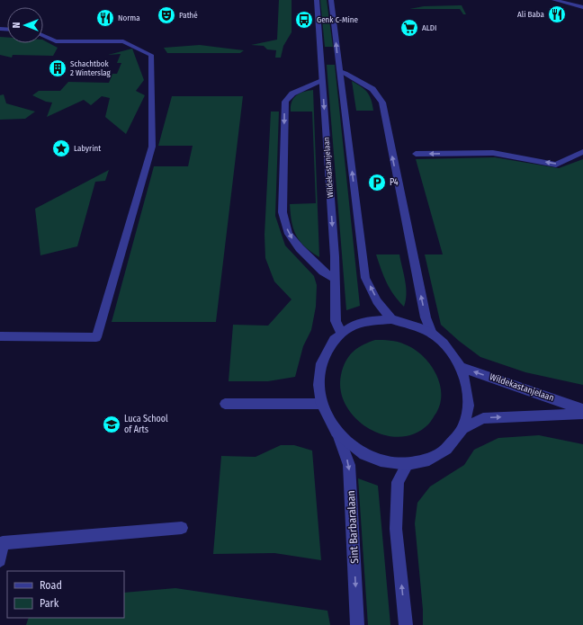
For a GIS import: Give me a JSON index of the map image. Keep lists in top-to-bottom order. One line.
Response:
{"streets":{"street":["Wildekastanjelaan","Sint Barbaralaan"]},"crossings":[["Wildekastanjelaan","Sint Barbaralaan"]],"places":{"restaurant":["Ali Baba","Norma"],"theatre":["Pathé"],"bus stop":["Genk C-Mine"],"supermarket":["ALDI"],"building":["Schachtbok 2 Winterslag"],"place":["Labyrint"],"parking":["P4"],"school or university":["Luca School of Arts"]},"legend":["Road","Park"],"north":"left"}
